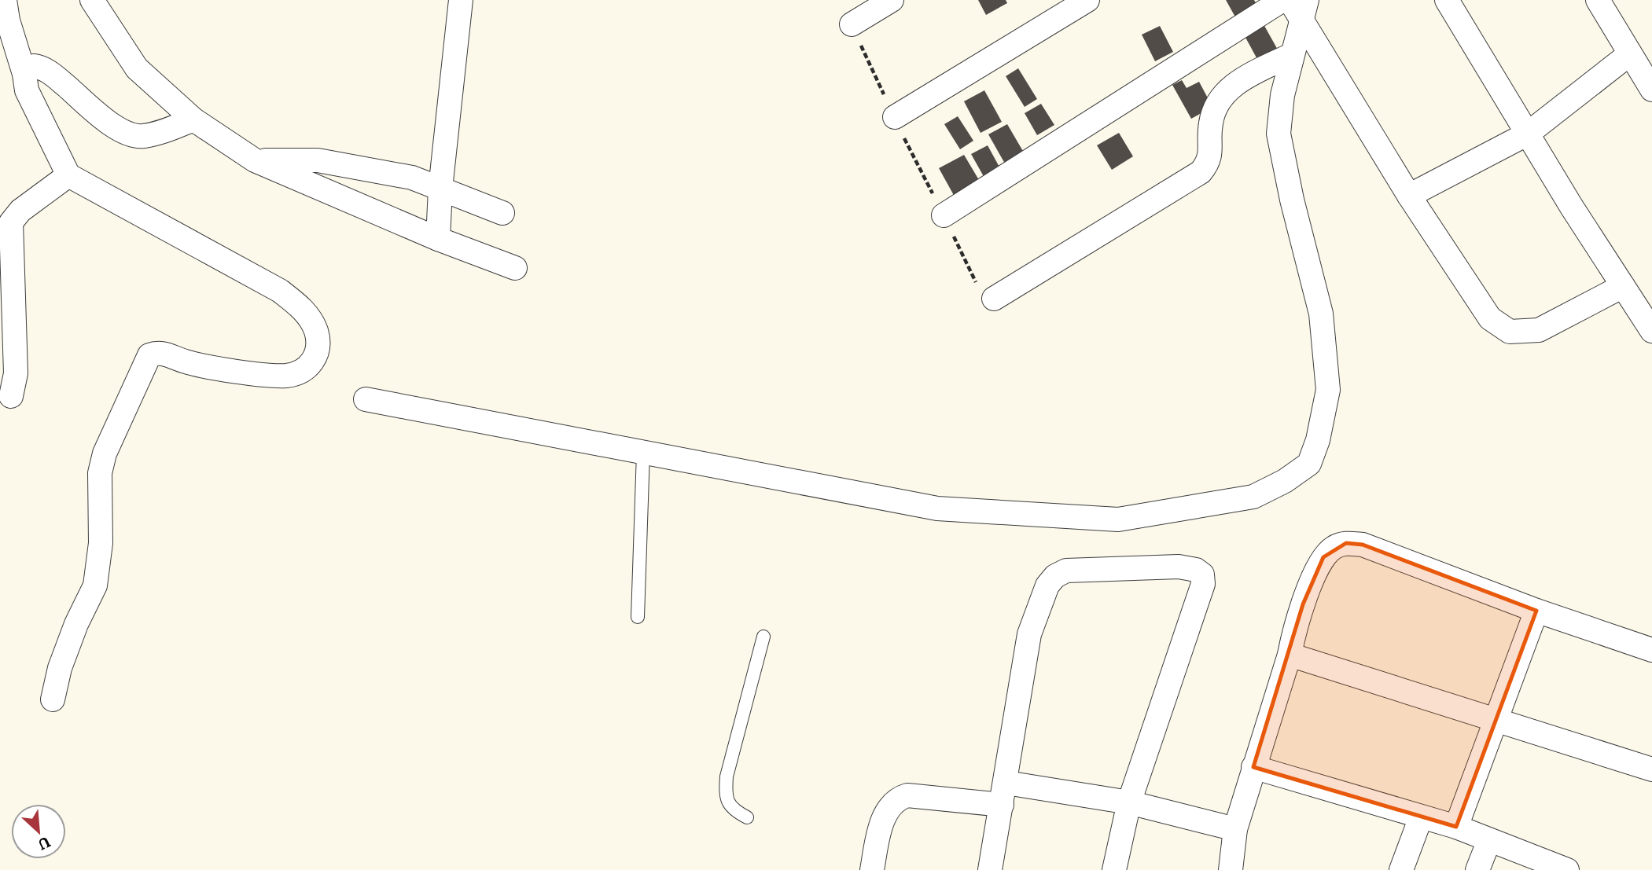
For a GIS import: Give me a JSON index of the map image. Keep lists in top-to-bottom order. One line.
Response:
{"north":"bottom right"}
